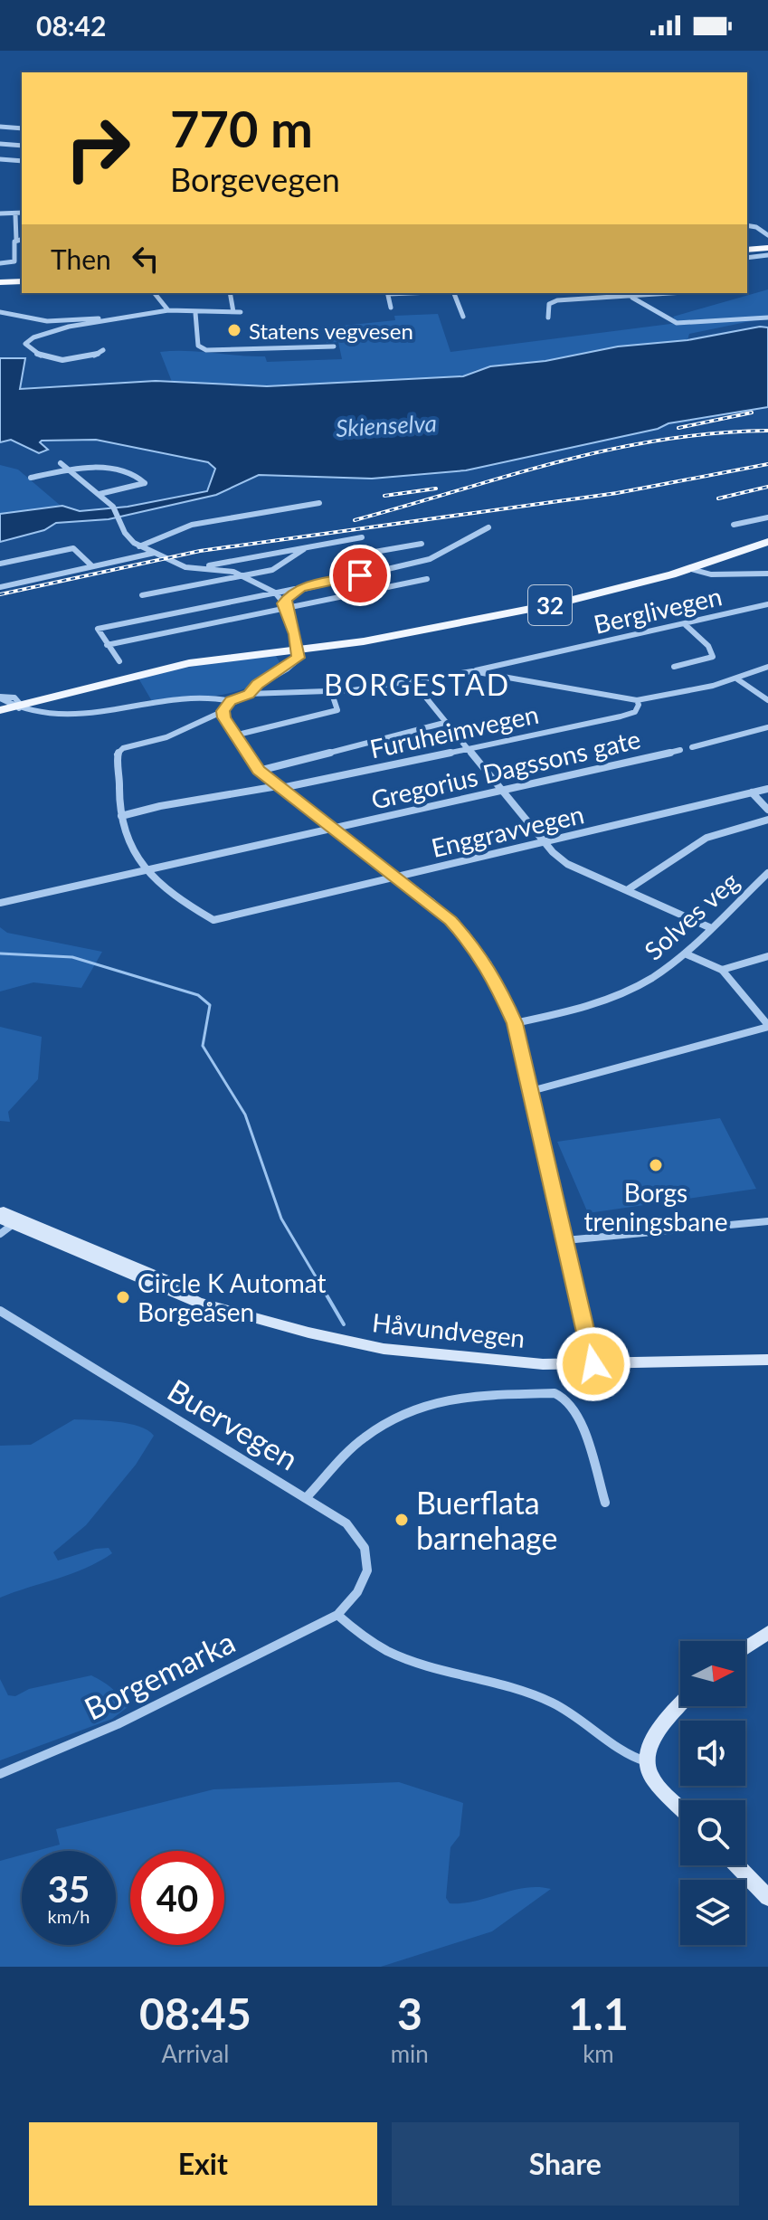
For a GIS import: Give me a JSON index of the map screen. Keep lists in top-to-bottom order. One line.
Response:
{"streets":{"main road":["32","Håvundvegen"],"street":["Berglivegen","Furuheimvegen","Gregorius Dagssons gate","Enggravvegen","Solves veg","Buervegen","Borgemarka"]},"crossings":[["Gregorius Dagssons gate","Enggravvegen"],["Buervegen","Borgemarka"]],"districts":["BORGESTAD"],"water":["Skienselva"],"places":["Statens vegvesen","Borgs treningsbane","Circle K Automat Borgeåsen","Buerflata barnehage"],"north":"right","page":{"status":"08:42","turn":["770 m","Borgevegen"],"then":"Then","speed":"35 km/h","limit":"40","eta":["08:45","Arrival","3","min","1.1","km"],"buttons":["Exit","Share"]}}
